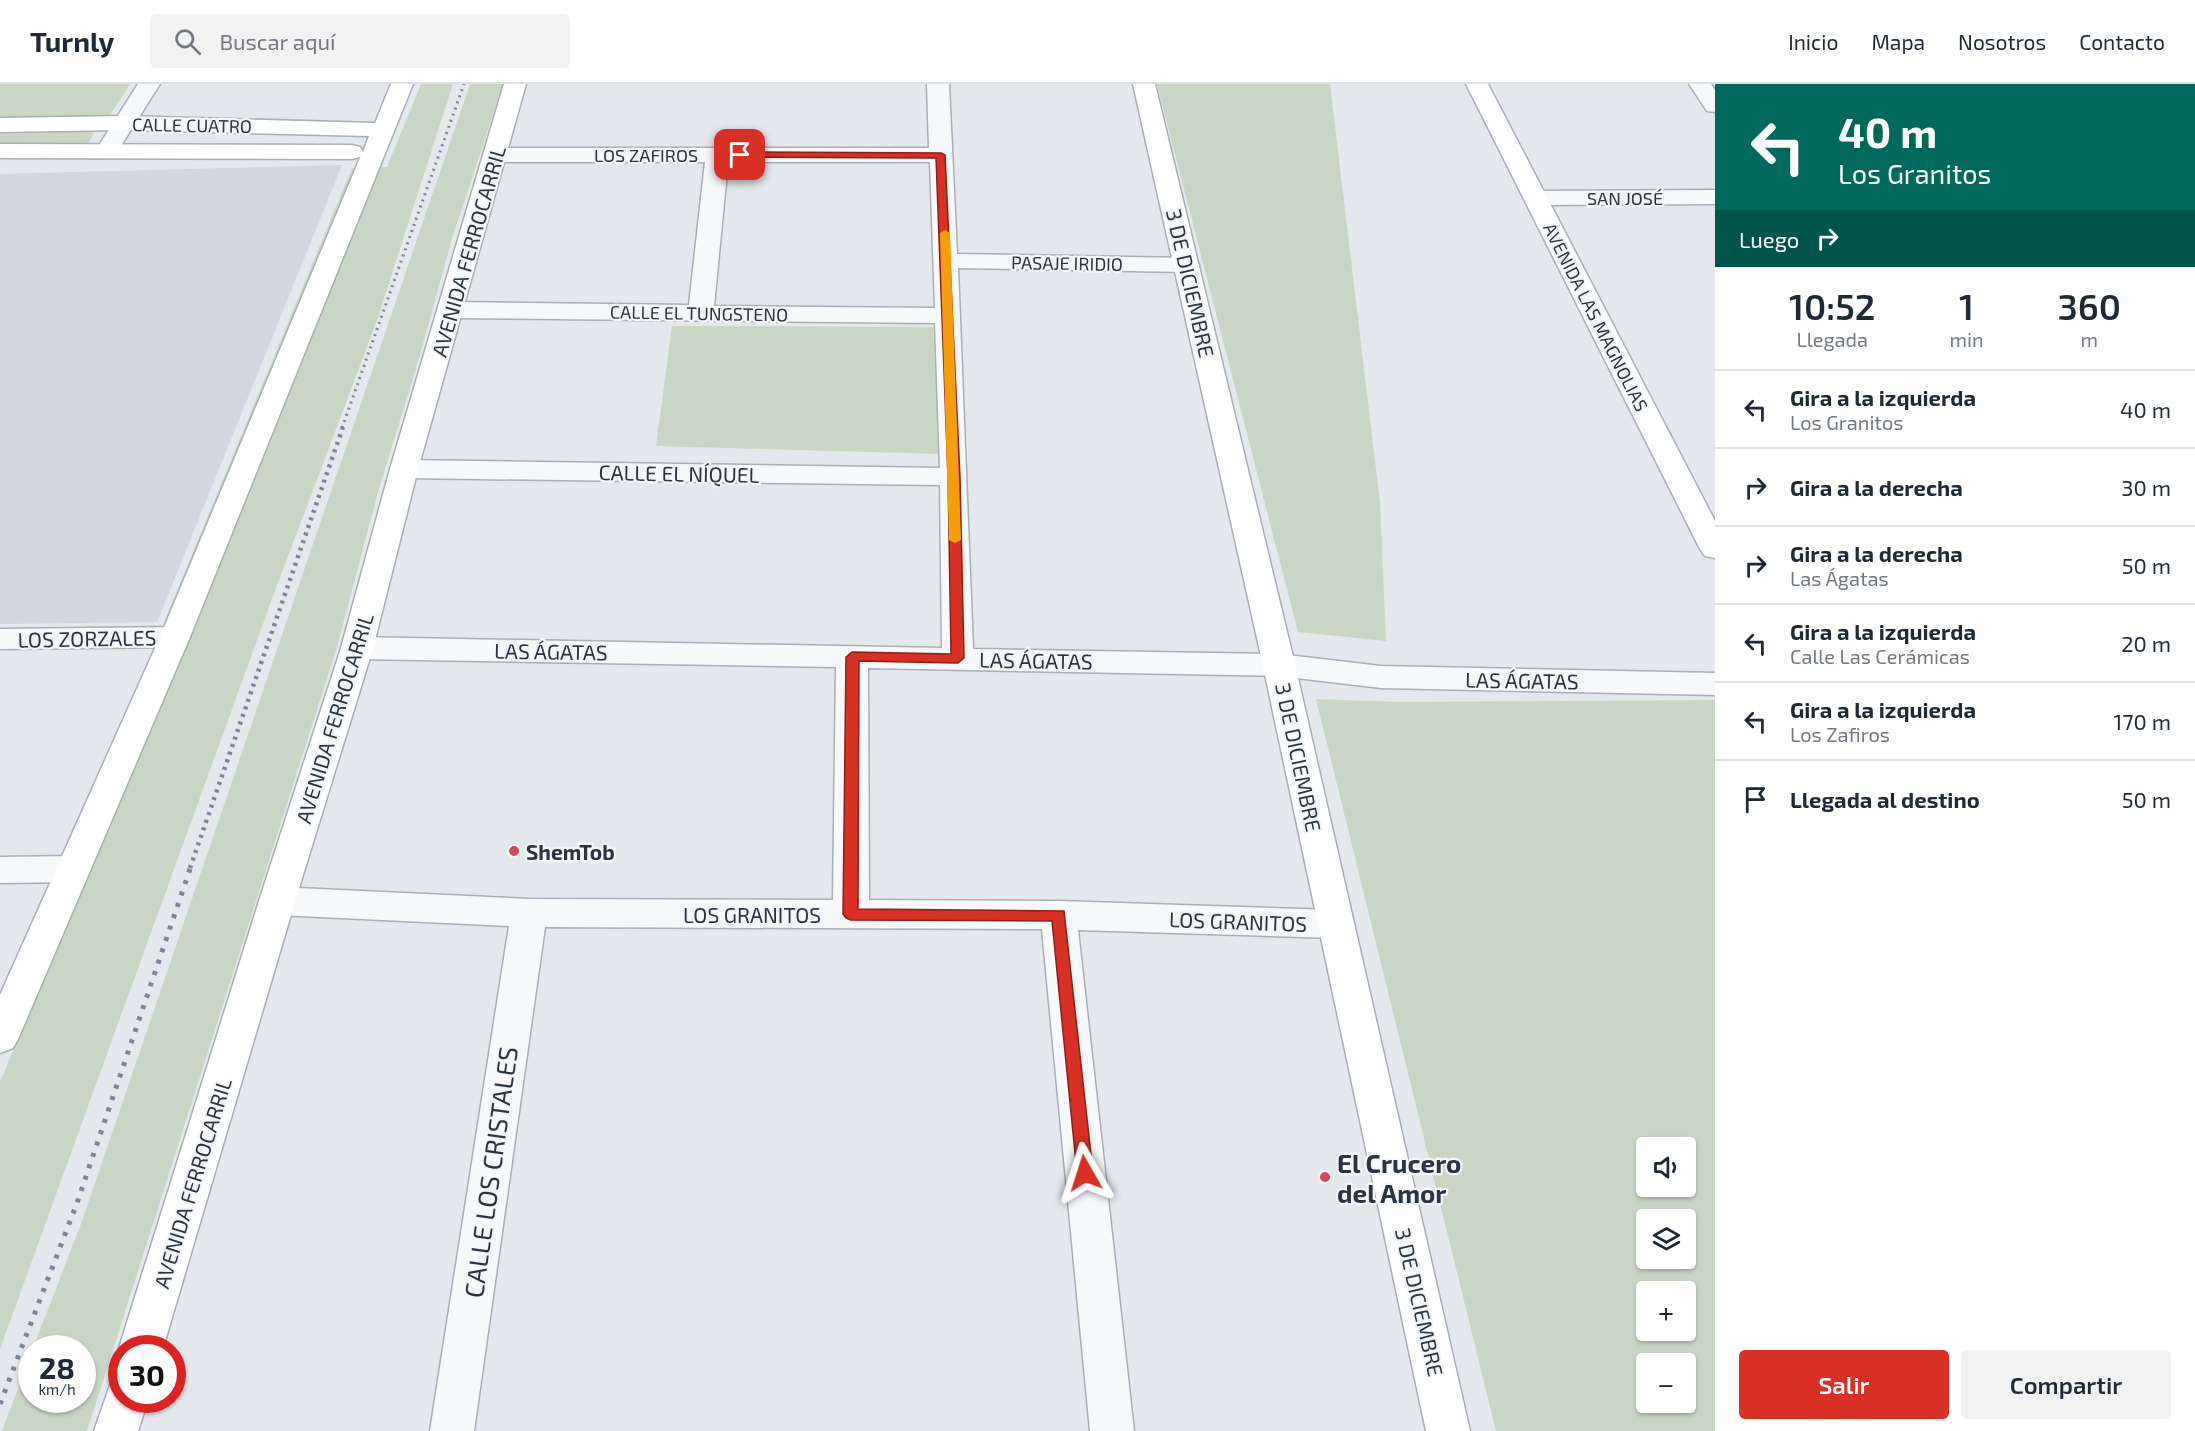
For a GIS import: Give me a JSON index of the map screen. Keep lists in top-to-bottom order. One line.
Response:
{"streets":{"street":["CALLE CUATRO","LOS ZAFIROS","SAN JOSÉ","AVENIDA FERROCARRIL","PASAJE IRIDIO","3 DE DICIEMBRE","CALLE EL TUNGSTENO","AVENIDA LAS MAGNOLIAS","CALLE EL NÍQUEL","LOS ZORZALES","LAS ÁGATAS","LOS GRANITOS","CALLE LOS CRISTALES"]},"crossings":[["LOS ZAFIROS","AVENIDA FERROCARRIL"],["SAN JOSÉ","AVENIDA LAS MAGNOLIAS"],["AVENIDA FERROCARRIL","CALLE EL TUNGSTENO"],["AVENIDA FERROCARRIL","CALLE EL NÍQUEL"],["AVENIDA FERROCARRIL","LAS ÁGATAS"],["AVENIDA FERROCARRIL","LOS GRANITOS"],["PASAJE IRIDIO","3 DE DICIEMBRE"],["3 DE DICIEMBRE","LAS ÁGATAS"],["3 DE DICIEMBRE","LOS GRANITOS"],["LOS GRANITOS","CALLE LOS CRISTALES"]],"places":["ShemTob","El Crucero del Amor"],"page":{"header":"Turnly","search":"Buscar aquí","nav":["Inicio","Mapa","Nosotros","Contacto"],"turn":["40 m","Los Granitos"],"then":"Luego","eta":["10:52","Llegada","1","min","360","m"],"list":[{"name":"Gira a la izquierda","note":"Los Granitos","value":"40 m"},{"name":"Gira a la derecha","value":"30 m"},{"name":"Gira a la derecha","note":"Las Ágatas","value":"50 m"},{"name":"Gira a la izquierda","note":"Calle Las Cerámicas","value":"20 m"},{"name":"Gira a la izquierda","note":"Los Zafiros","value":"170 m"},{"name":"Llegada al destino","value":"50 m"}],"map_buttons":["+","−"],"speed":"28 km/h","limit":"30","buttons":["Salir","Compartir"]}}
